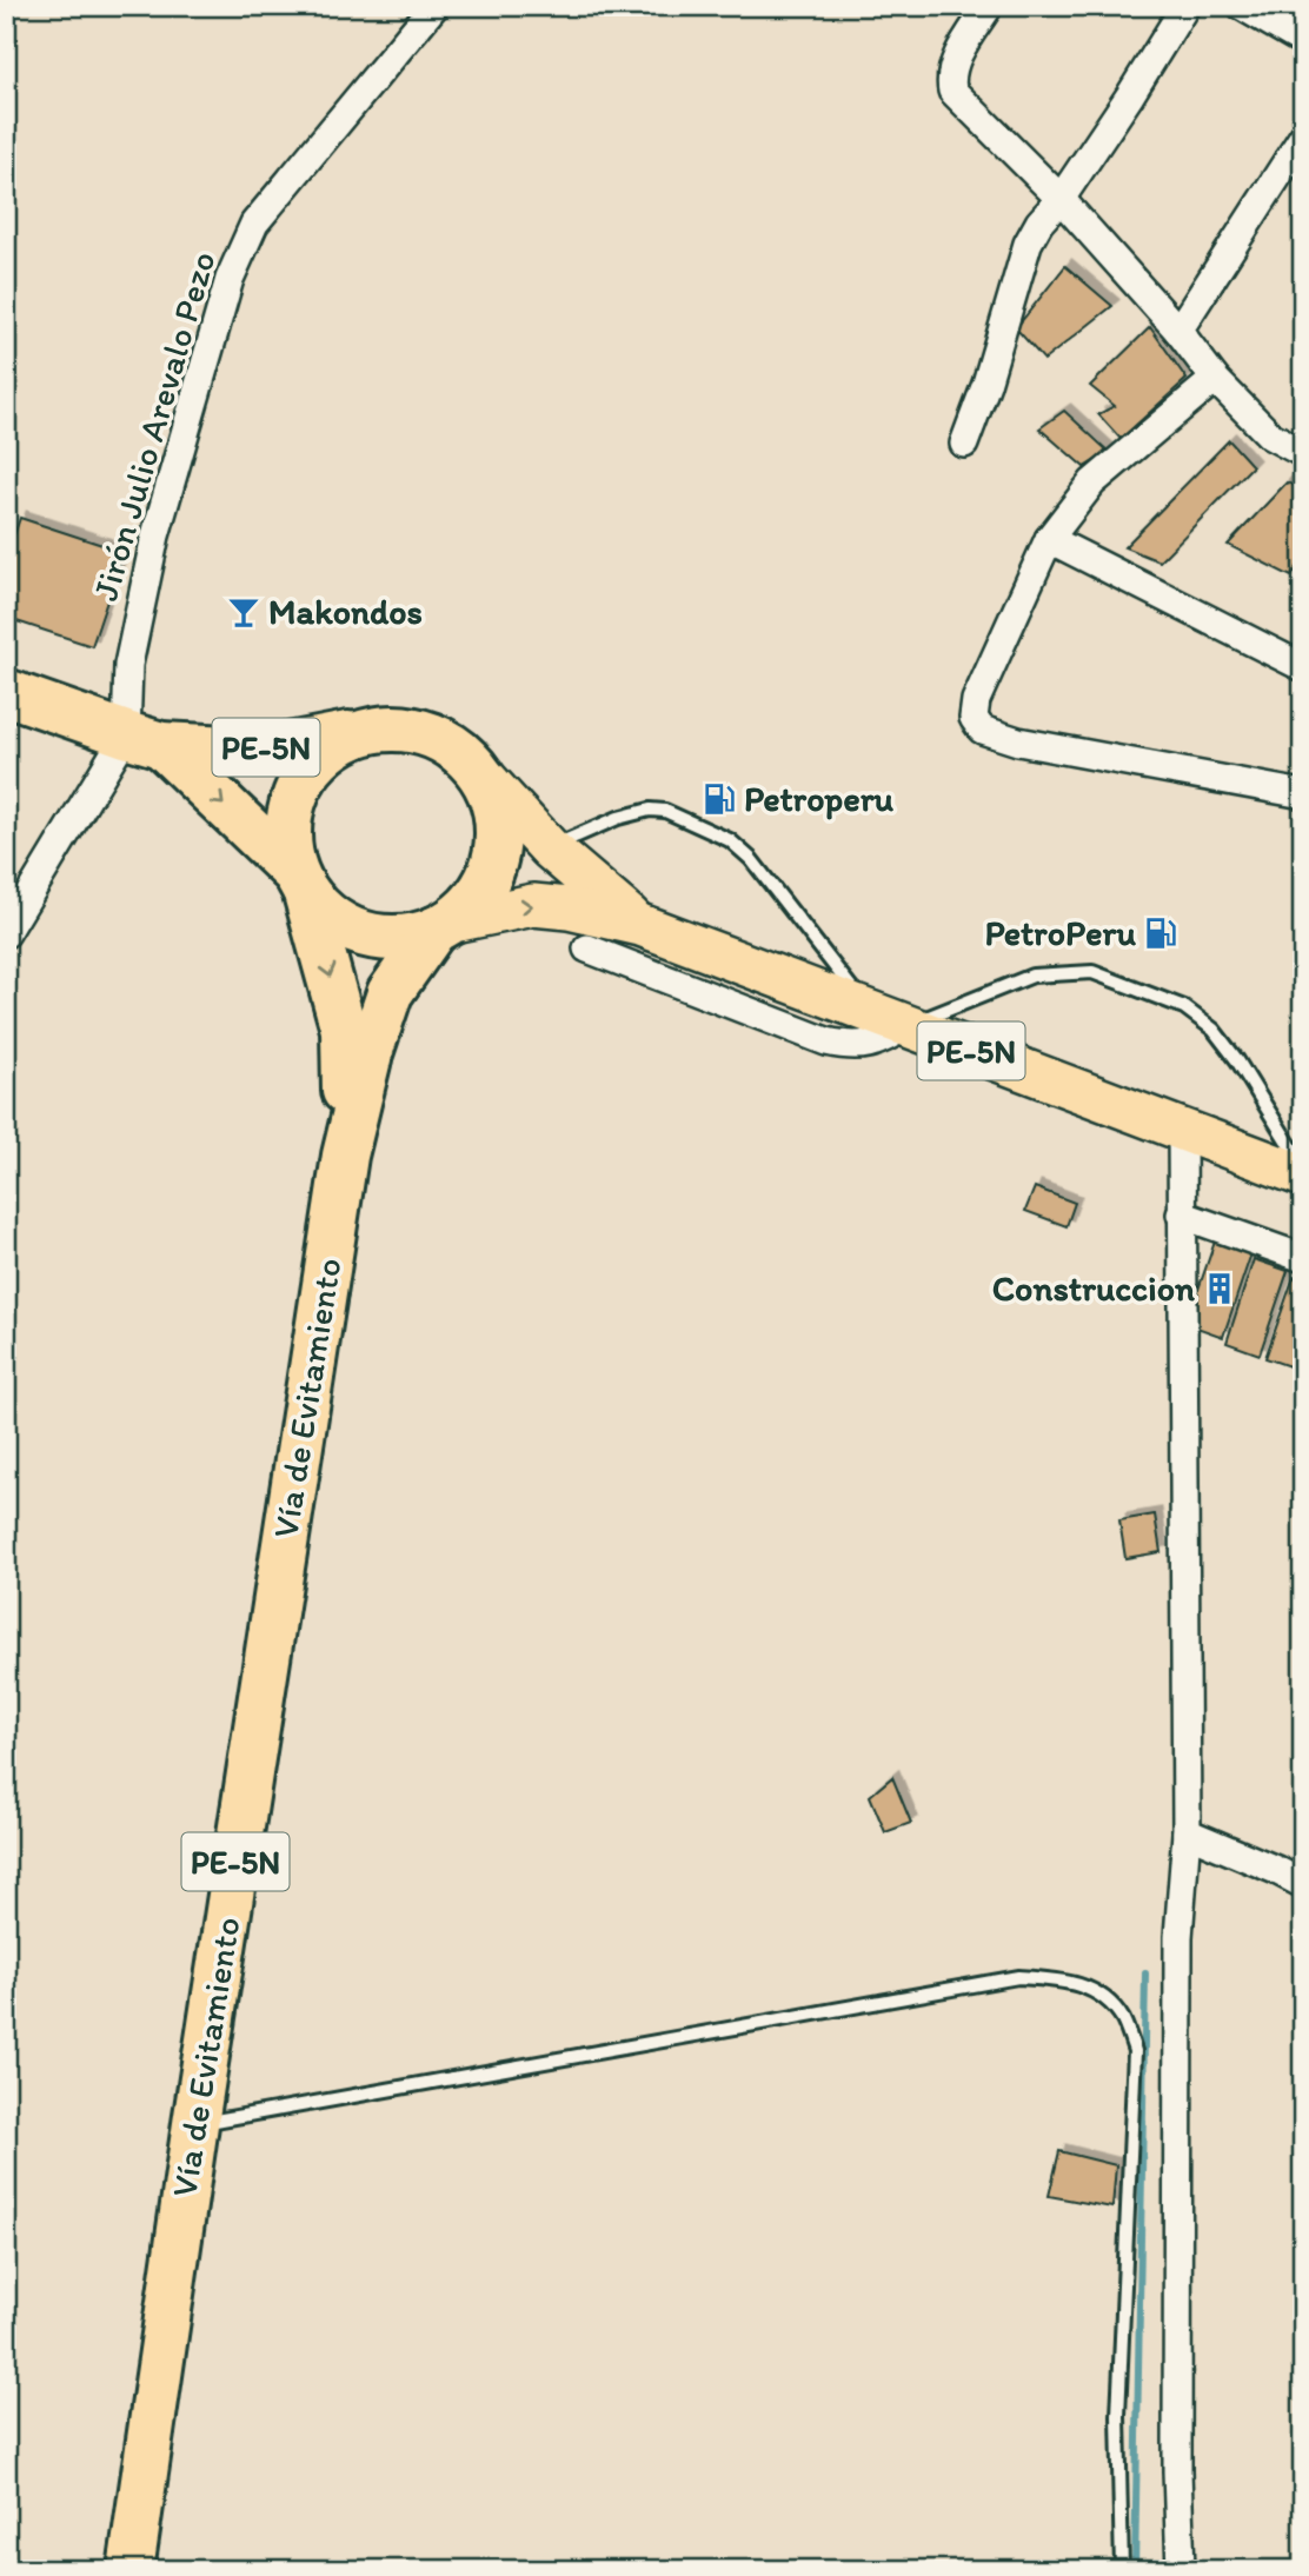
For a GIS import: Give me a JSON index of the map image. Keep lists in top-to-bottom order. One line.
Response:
{"streets":{"highway":["PE-5N","Vía de Evitamiento"],"street":["Jirón Julio Arevalo Pezo"]},"crossings":[["Jirón Julio Arevalo Pezo","PE-5N"],["PE-5N","Vía de Evitamiento"]],"places":{"bar":["Makondos"],"fuel station":["Petroperu","PetroPeru"],"building":["Construccion"]}}
